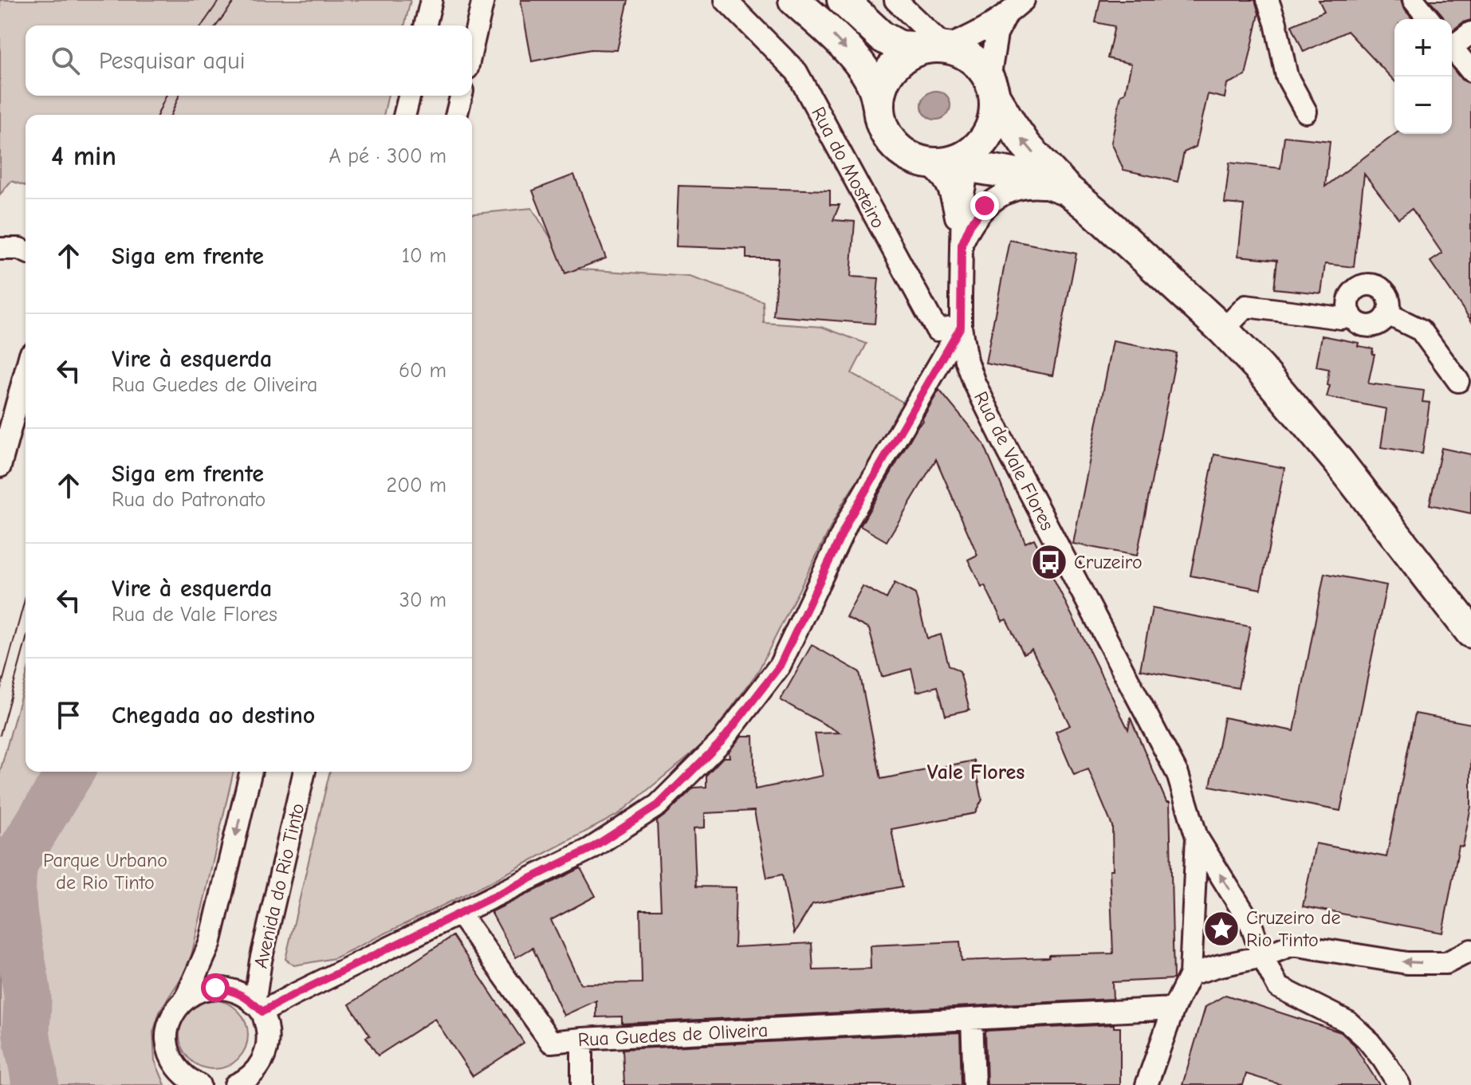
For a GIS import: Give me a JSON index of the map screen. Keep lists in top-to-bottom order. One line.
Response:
{"streets":{"street":["Rua do Mosteiro","Rua de Vale Flores","Avenida do Rio Tinto","Rua Guedes de Oliveira"]},"crossings":[["Rua do Mosteiro","Rua de Vale Flores"]],"districts":["Vale Flores"],"parks":["Parque Urbano de Rio Tinto"],"places":{"bus stop":["Cruzeiro"],"place":["Cruzeiro de Rio Tinto"]},"page":{"map_buttons":["+","−"],"search":"Pesquisar aqui","heading":["4 min","A pé · 300 m"],"list":[["Siga em frente","10 m"],["Vire à esquerda","Rua Guedes de Oliveira","60 m"],["Siga em frente","Rua do Patronato","200 m"],["Vire à esquerda","Rua de Vale Flores","30 m"],"Chegada ao destino"]}}
